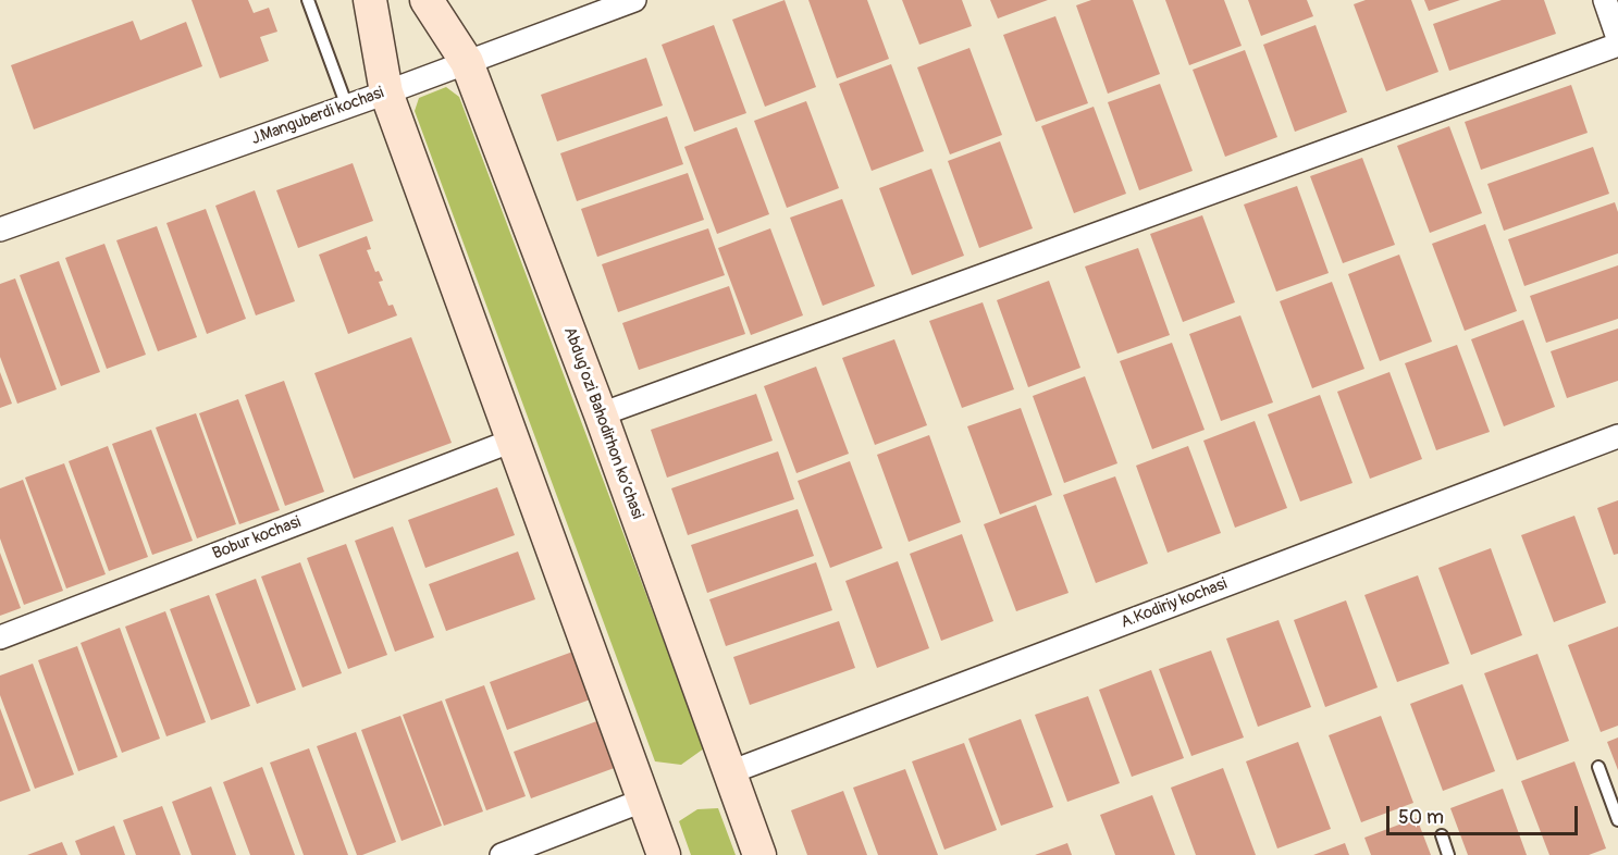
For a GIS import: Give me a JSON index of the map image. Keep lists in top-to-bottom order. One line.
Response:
{"streets":{"main road":["Abdug’ozi Bahodirhon ko’chasi"],"street":["J.Manguberdi kochasi","Bobur kochasi","A.Kodiriy kochasi"]},"crossings":[["J.Manguberdi kochasi","Abdug’ozi Bahodirhon ko’chasi"],["Abdug’ozi Bahodirhon ko’chasi","A.Kodiriy kochasi"]],"scale_bar":"50 m"}
